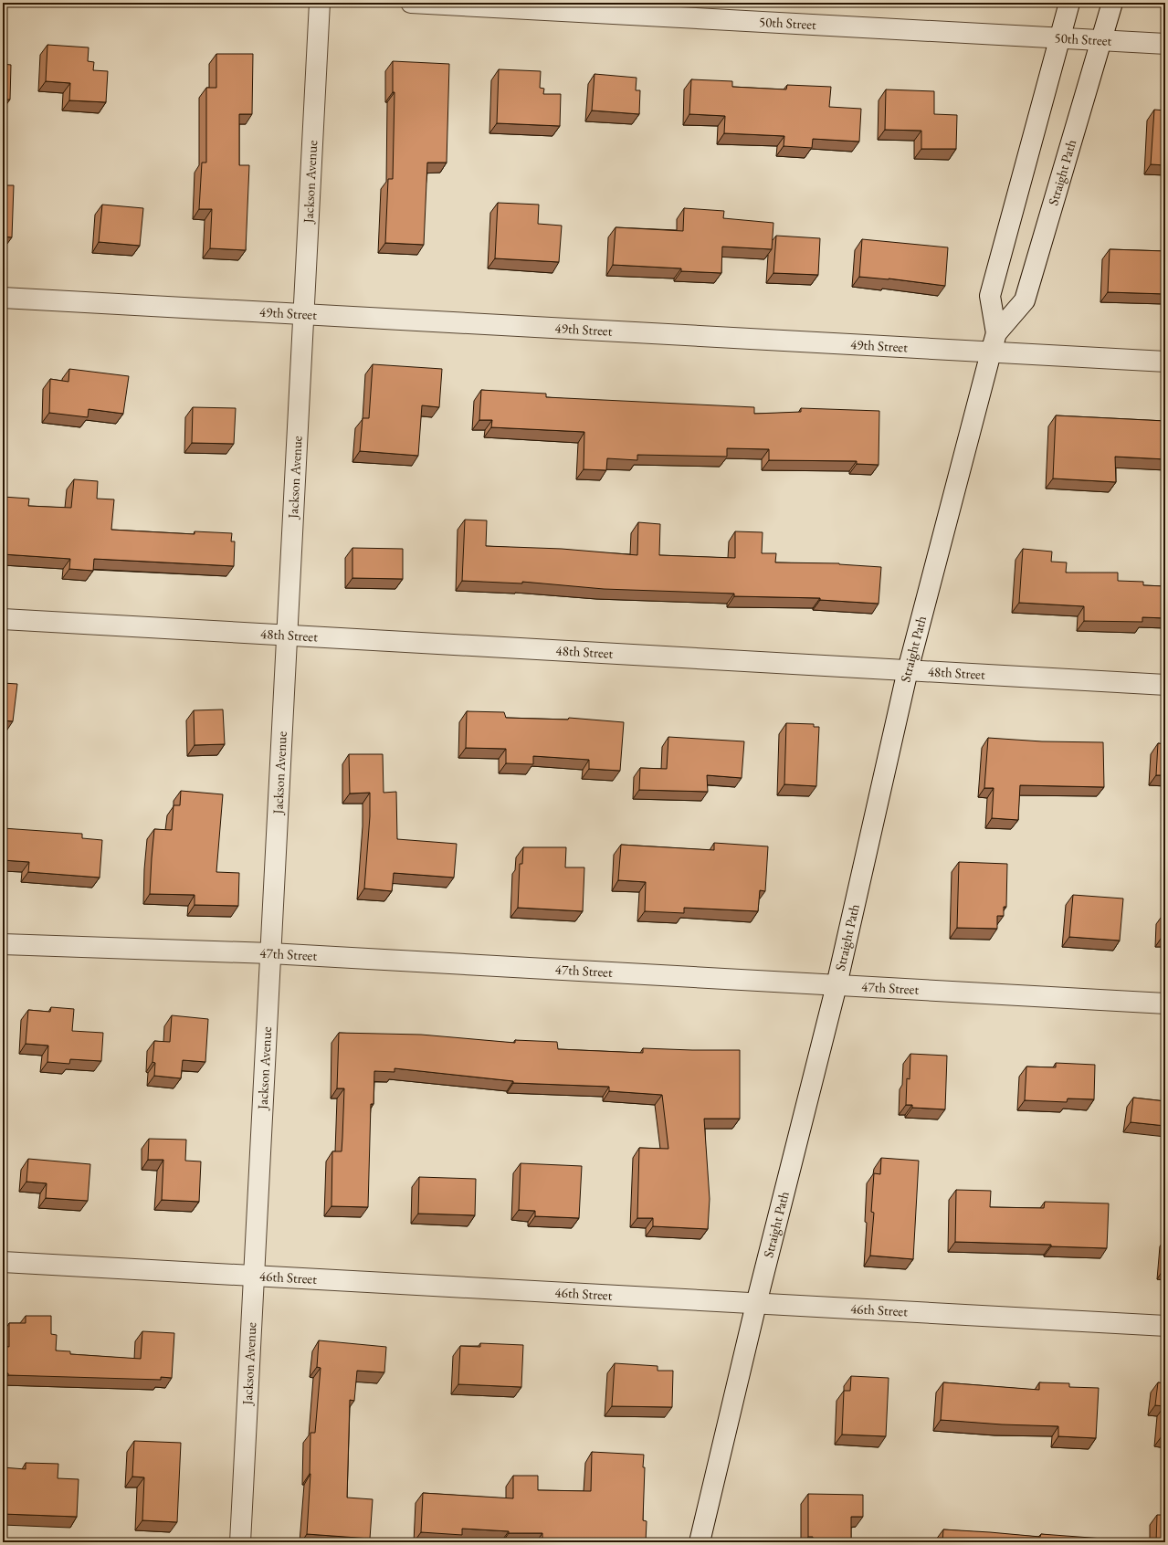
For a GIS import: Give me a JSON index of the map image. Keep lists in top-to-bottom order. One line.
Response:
{"streets":{"street":["50th Street","Straight Path","Jackson Avenue","49th Street","48th Street","47th Street","46th Street"]},"crossings":[["50th Street","Straight Path"],["Straight Path","49th Street"],["Straight Path","48th Street"],["Straight Path","47th Street"],["Straight Path","46th Street"],["Jackson Avenue","49th Street"],["Jackson Avenue","48th Street"],["Jackson Avenue","47th Street"],["Jackson Avenue","46th Street"]]}
